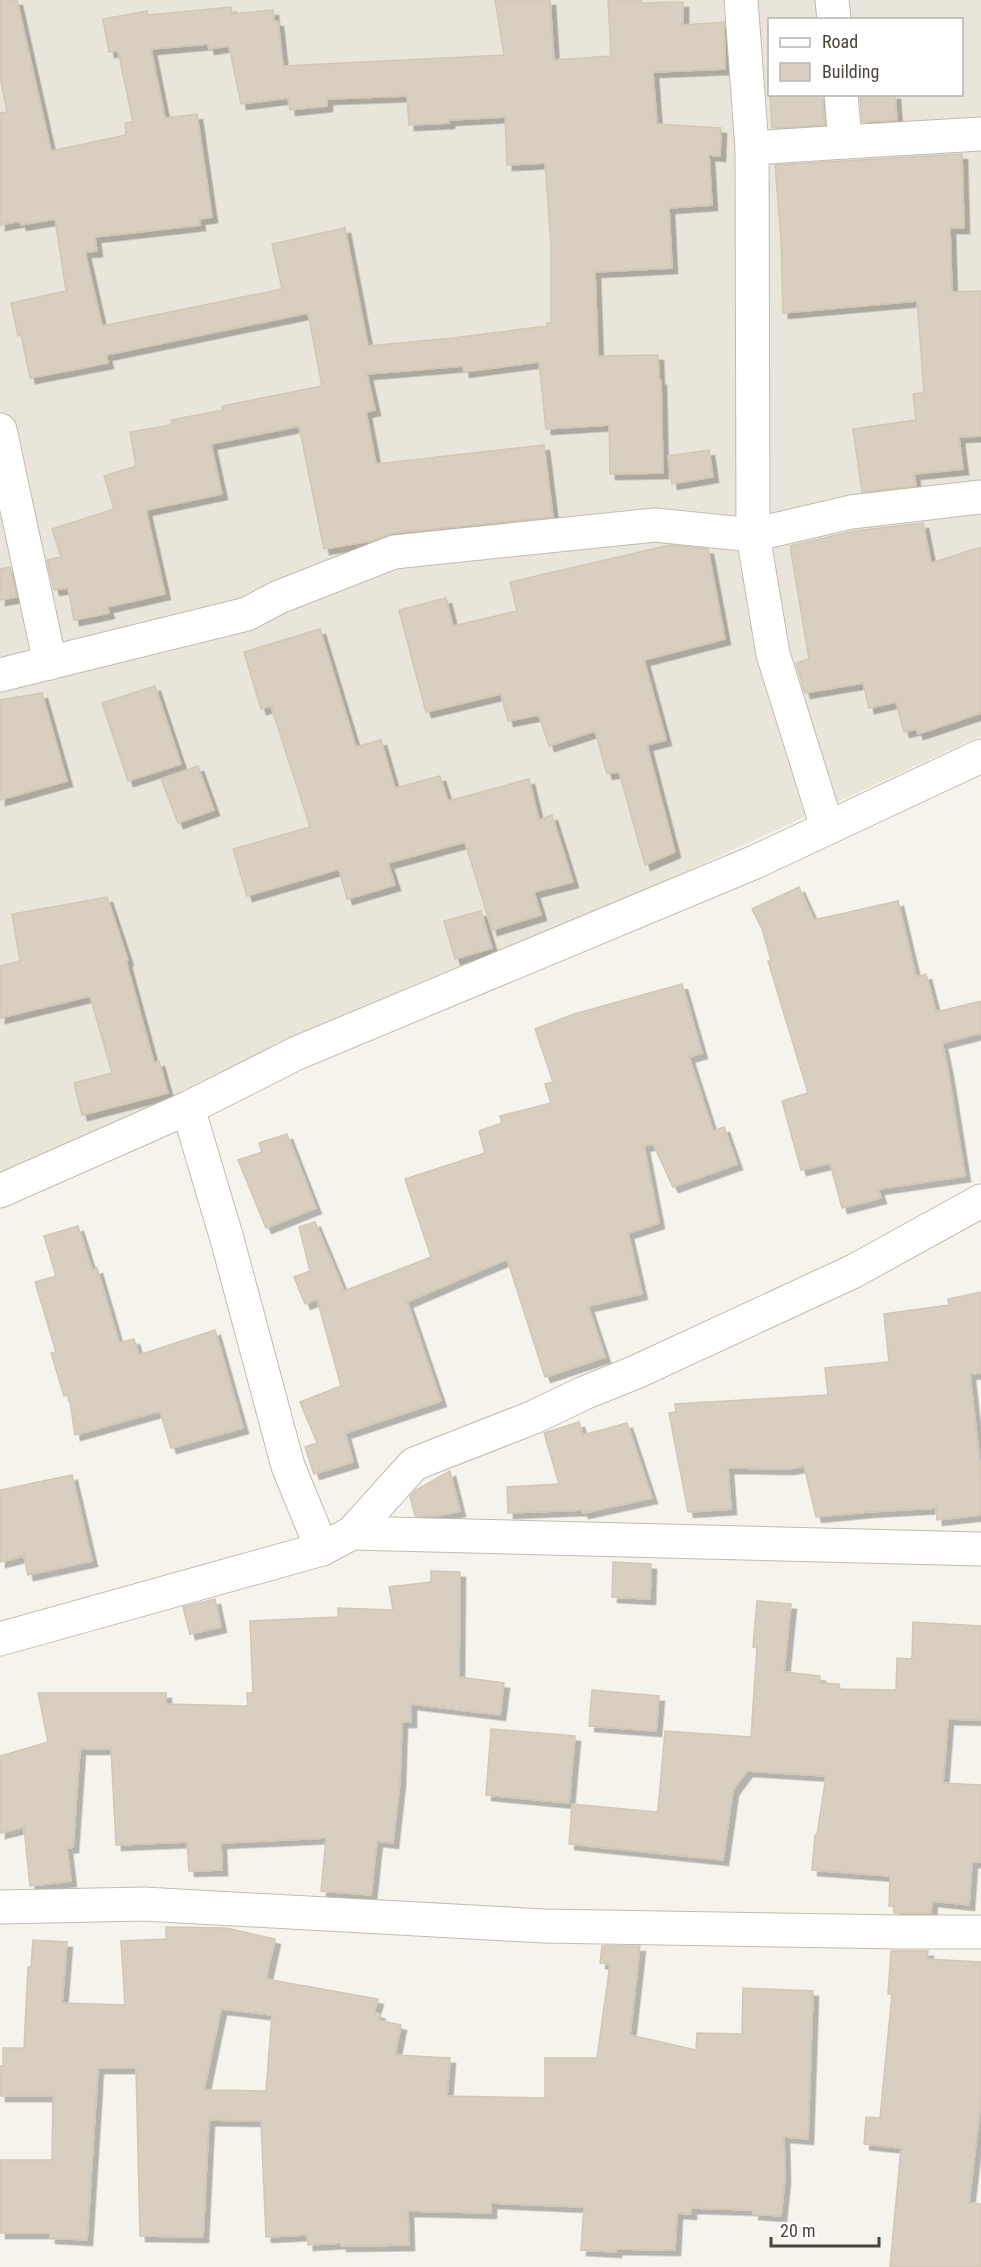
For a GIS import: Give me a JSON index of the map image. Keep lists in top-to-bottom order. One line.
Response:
{"legend":["Road","Building"],"scale_bar":"20 m"}
